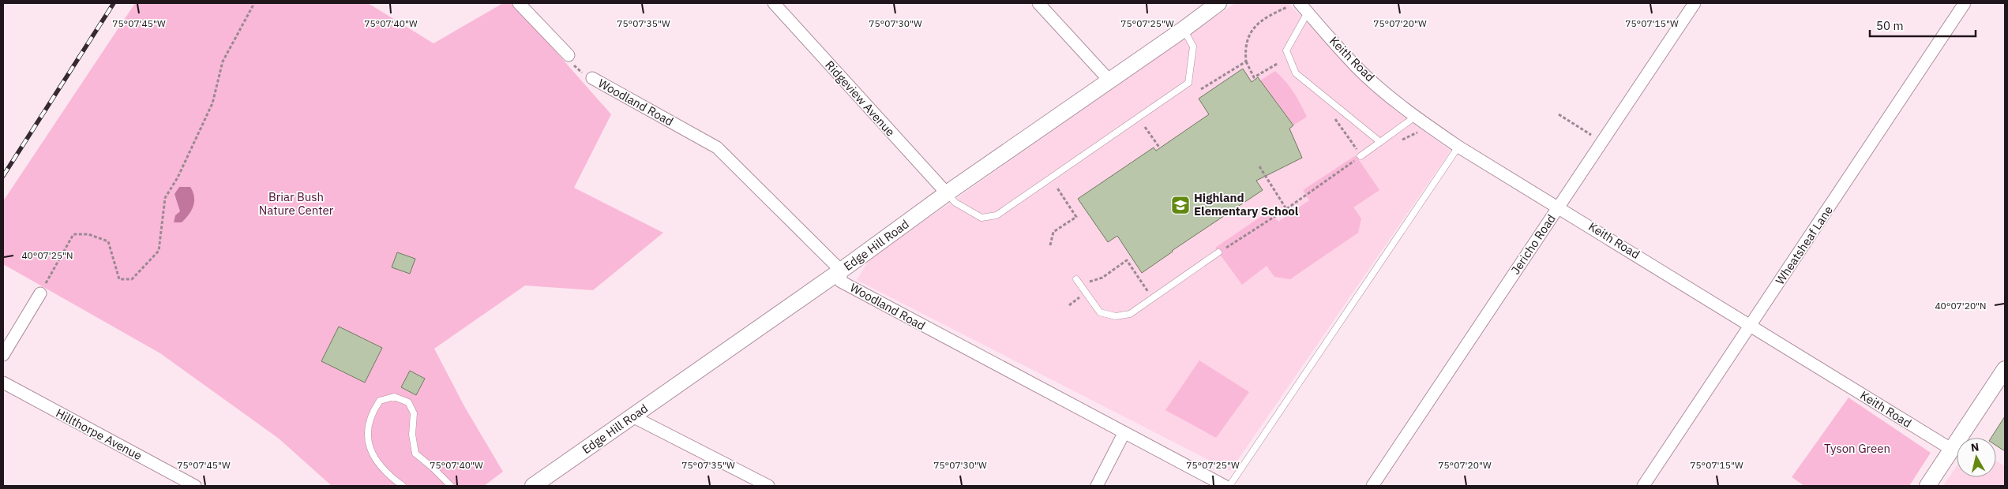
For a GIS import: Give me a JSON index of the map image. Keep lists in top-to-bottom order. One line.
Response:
{"streets":{"street":["Keith Road","Ridgeview Avenue","Woodland Road","Jericho Road","Edge Hill Road","Wheatsheaf Lane","Hillthorpe Avenue"]},"crossings":[["Keith Road","Jericho Road"],["Keith Road","Wheatsheaf Lane"],["Ridgeview Avenue","Edge Hill Road"],["Woodland Road","Edge Hill Road"]],"parks":["Briar Bush Nature Center","Tyson Green"],"places":{"school or university":["Highland Elementary School"]},"scale_bar":"50 m","north":"top","coordinates":["75°07'45\"W","75°07'40\"W","75°07'35\"W","75°07'30\"W","75°07'25\"W","75°07'20\"W","75°07'15\"W","40°07'25\"N","40°07'20\"N"]}
